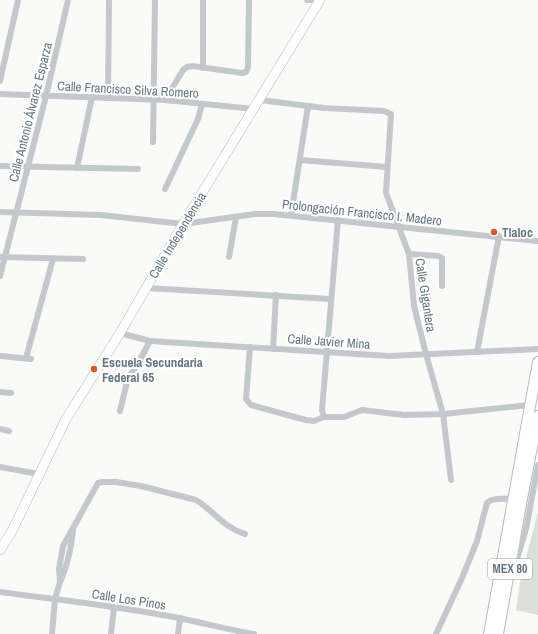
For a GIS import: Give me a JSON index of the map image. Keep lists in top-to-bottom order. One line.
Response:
{"streets":{"main road":["MEX 80"],"street":["Calle Francisco Silva Romero","Calle Antonio Álvarez Esparza","Prolongación Francisco I. Madero","Calle Independencia","Calle Gigantera","Calle Javier Mina","Calle Los Pinos"]},"crossings":[["Calle Francisco Silva Romero","Calle Antonio Álvarez Esparza"],["Calle Francisco Silva Romero","Calle Independencia"],["Calle Antonio Álvarez Esparza","Prolongación Francisco I. Madero"],["Prolongación Francisco I. Madero","Calle Independencia"],["Prolongación Francisco I. Madero","Calle Gigantera"],["Calle Independencia","Calle Javier Mina"],["Calle Gigantera","Calle Javier Mina"]],"places":["Tlaloc","Escuela Secundaria Federal 65"]}
